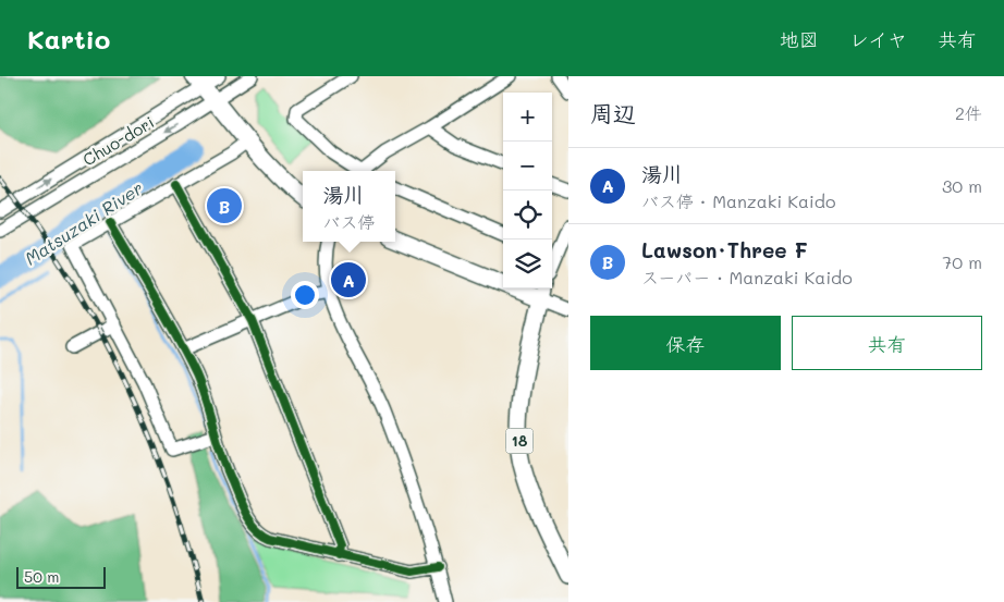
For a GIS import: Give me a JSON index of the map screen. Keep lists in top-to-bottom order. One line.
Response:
{"streets":{"main road":["18"],"street":["Chuo-dori"]},"water":["Matsuzaki River"],"scale_bar":"50 m","page":{"header":"Kartio","nav":["地図","レイヤ","共有"],"heading":["周辺","2件"],"map_buttons":["+","−"],"list":[{"mark":"A","name":"湯川","note":"バス停 · Manzaki Kaido","value":"30 m"},{"mark":"B","name":"Lawson･Three F","note":"スーパー · Manzaki Kaido","value":"70 m"}],"popup":["湯川","バス停"],"pins":["B","A"],"buttons":["保存","共有"],"scale":"50 m"}}
